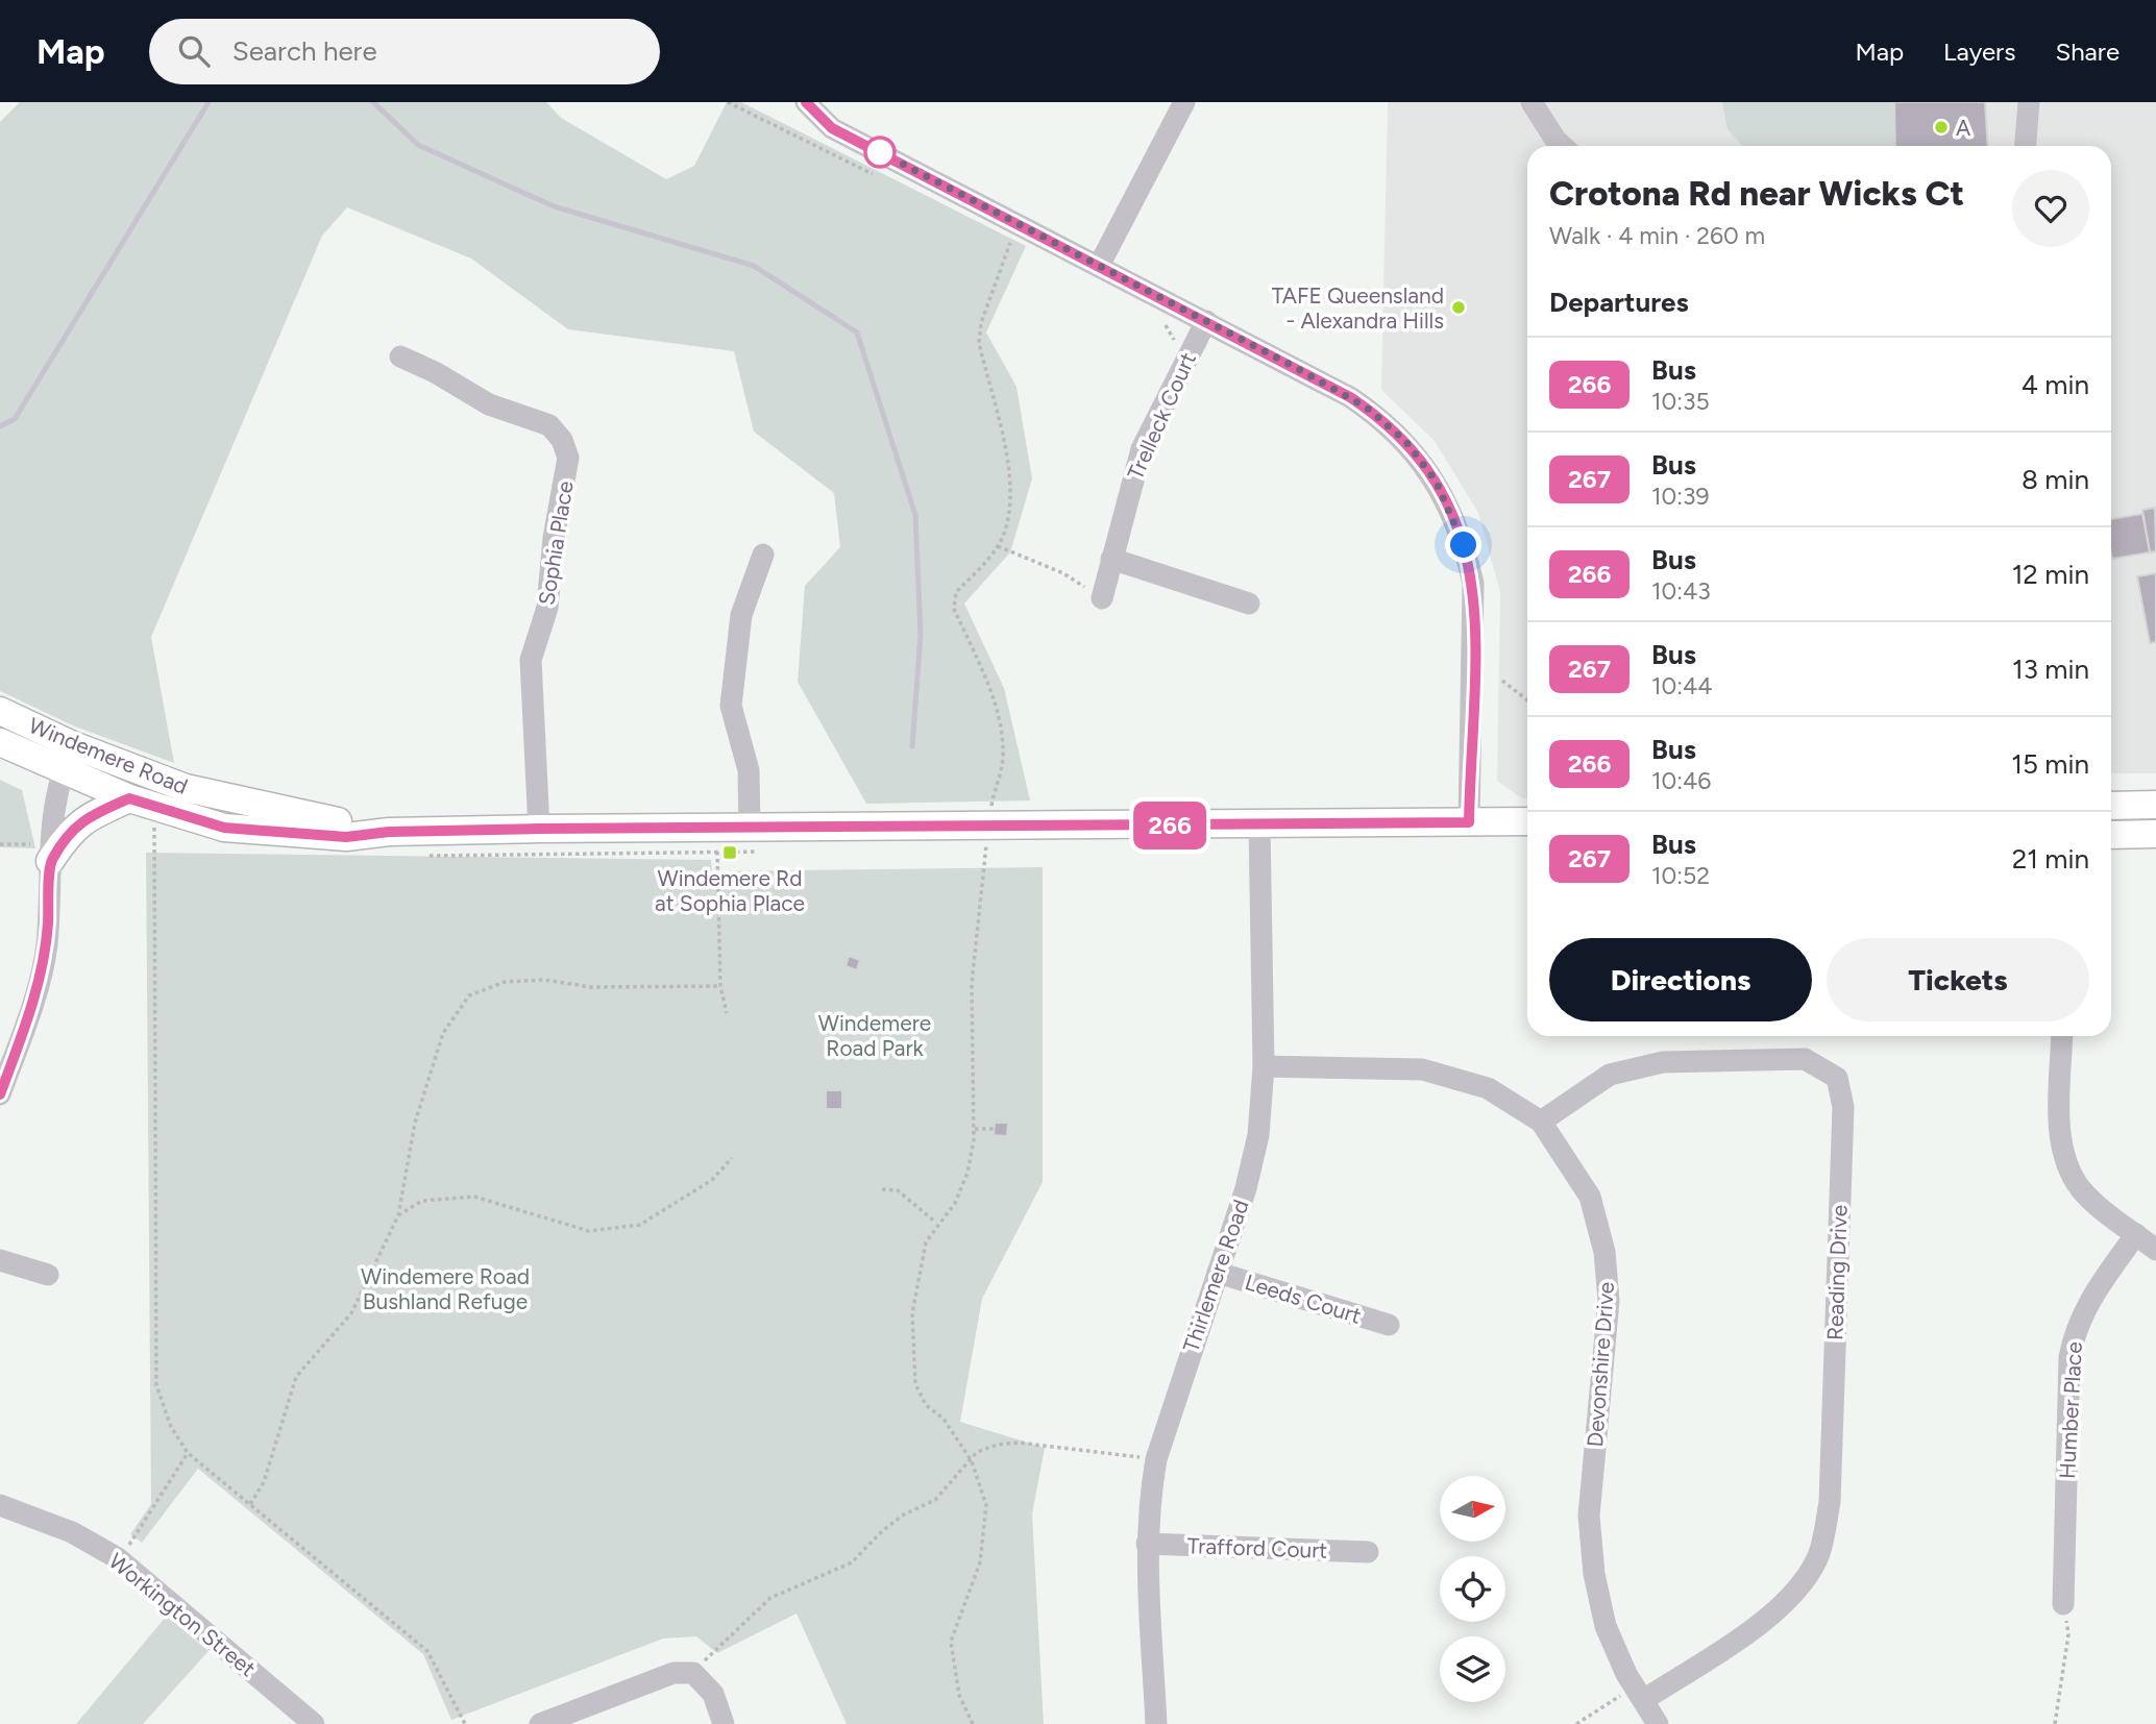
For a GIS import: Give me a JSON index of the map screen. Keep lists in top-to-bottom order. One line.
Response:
{"streets":{"main road":["Windemere Road"],"street":["Trelleck Court","Sophia Place","Reading Drive","Thirlemere Road","Leeds Court","Devonshire Drive","Humber Place","Trafford Court","Workington Street"]},"crossings":[["Sophia Place","Windemere Road"],["Windemere Road","Thirlemere Road"],["Reading Drive","Devonshire Drive"],["Thirlemere Road","Leeds Court"],["Thirlemere Road","Devonshire Drive"],["Thirlemere Road","Trafford Court"]],"parks":["Windemere Road Park","Windemere Road Bushland Refuge"],"places":{"other":["A","TAFE Queensland - Alexandra Hills"],"transit":["Windemere Rd at Sophia Place"]},"lines":["bus line 266"],"north":"right","page":{"header":"Map","search":"Search here","nav":["Map","Layers","Share"],"on_map":"266","heading":[["Crotona Rd near Wicks Ct","Walk · 4 min · 260 m"],"Departures"],"list":[{"mark":"266","name":"Bus","note":"10:35","value":"4 min"},{"mark":"267","name":"Bus","note":"10:39","value":"8 min"},{"mark":"266","name":"Bus","note":"10:43","value":"12 min"},{"mark":"267","name":"Bus","note":"10:44","value":"13 min"},{"mark":"266","name":"Bus","note":"10:46","value":"15 min"},{"mark":"267","name":"Bus","note":"10:52","value":"21 min"}],"buttons":["Directions","Tickets"]}}
